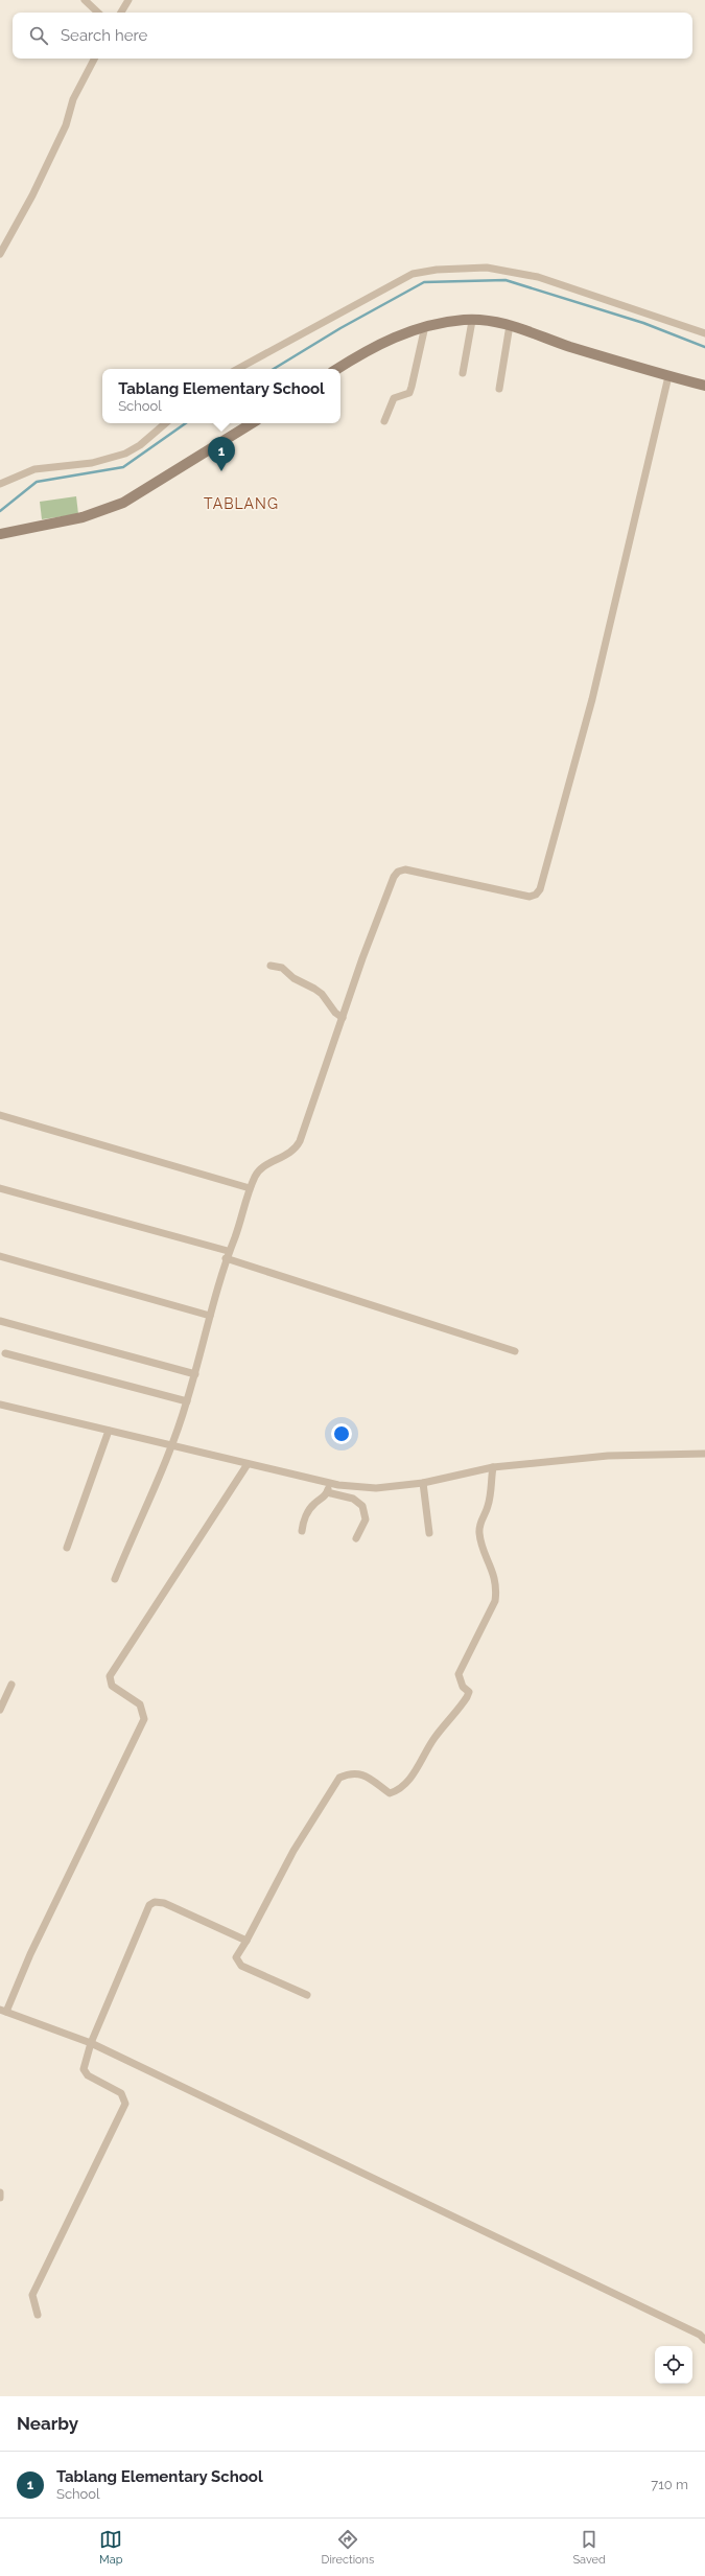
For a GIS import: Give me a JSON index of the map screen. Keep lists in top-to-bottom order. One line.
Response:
{"districts":["TABLANG"],"page":{"search":"Search here","popup":["Tablang Elementary School","School"],"pins":"1","heading":"Nearby","list":[{"mark":"1","name":"Tablang Elementary School","note":"School","value":"710 m"}],"nav":["Map","Directions","Saved"]}}
